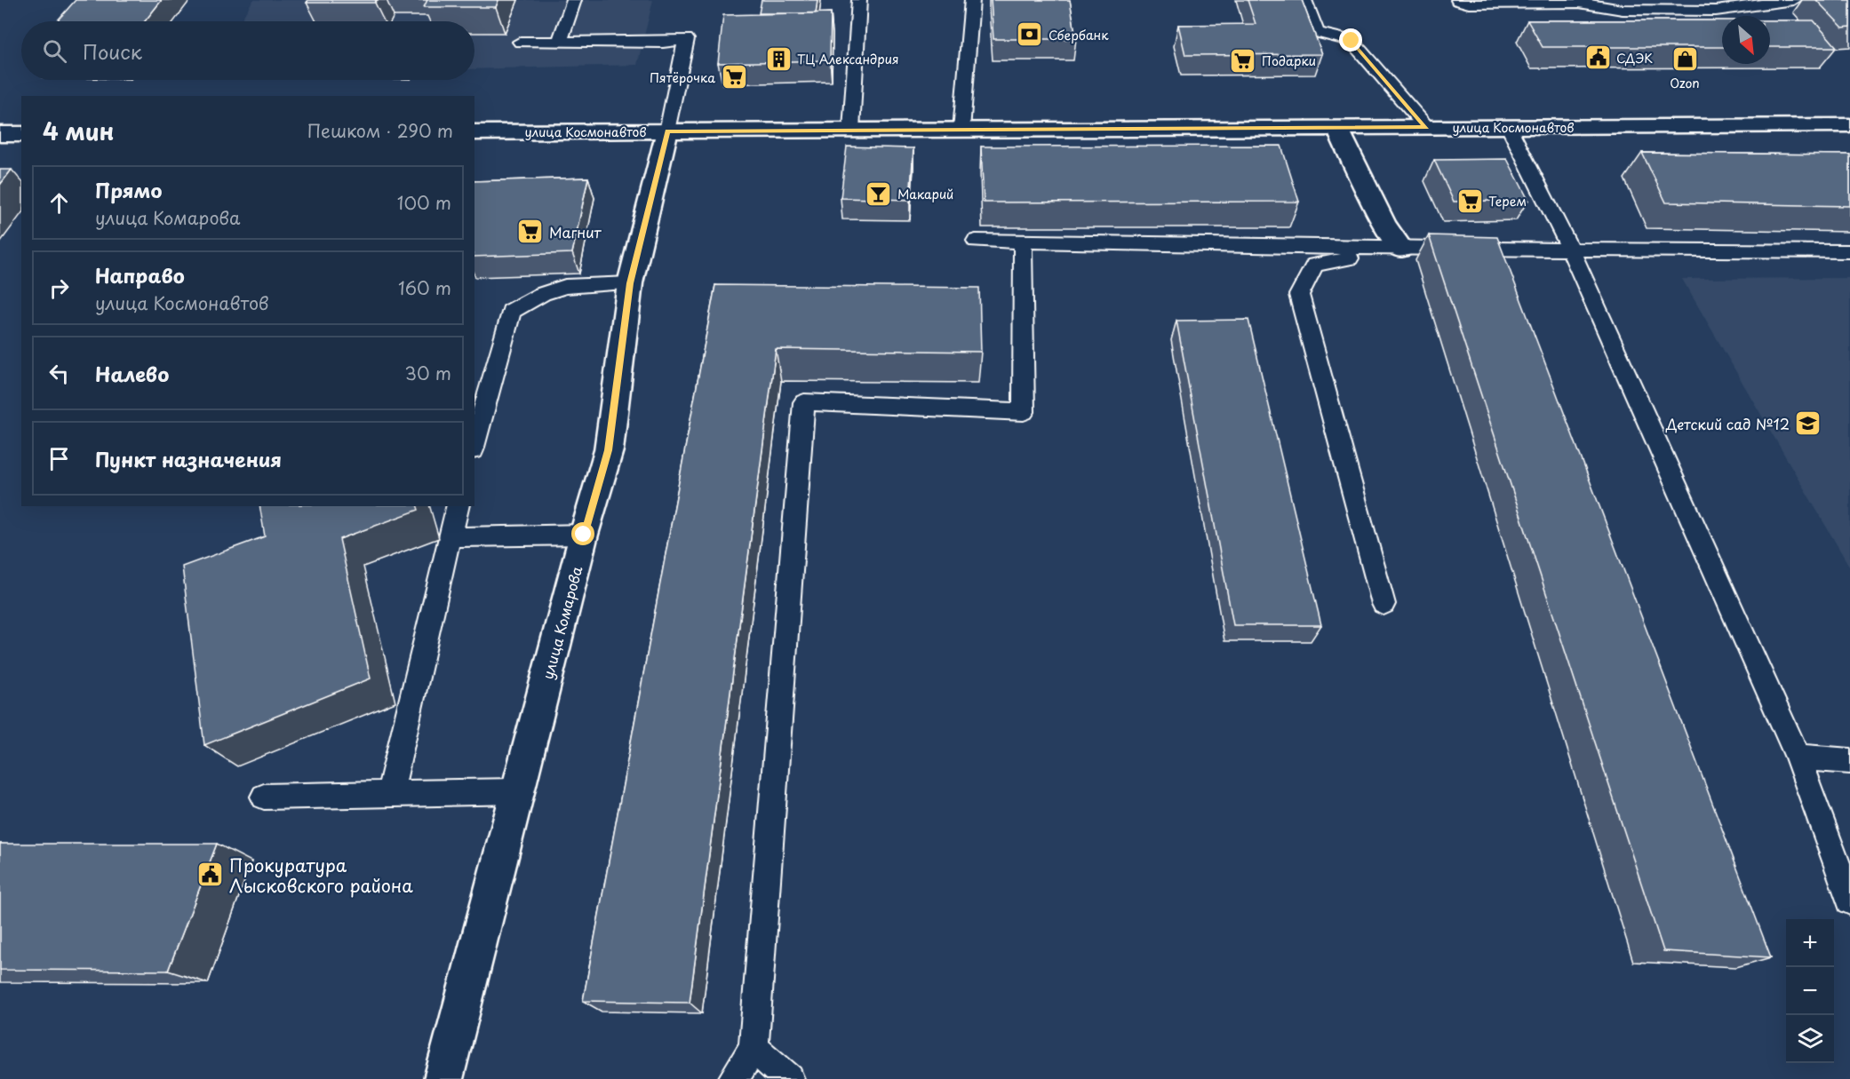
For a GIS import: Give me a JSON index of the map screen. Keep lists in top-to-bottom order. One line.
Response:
{"streets":{"street":["улица Космонавтов","улица Комарова"]},"crossings":[["улица Космонавтов","улица Комарова"]],"places":{"bank":["Сбербанк"],"public building":["СДЭК","Прокуратура Лысковского района"],"building":["ТЦ Александрия"],"shop":["Ozon"],"supermarket":["Подарки","Пятёрочка","Терем","Магнит"],"bar":["Макарий"],"school or university":["Детский сад №12"]},"north":"bottom right","page":{"search":"Поиск","heading":["4 мин","Пешком · 290 m"],"list":[["Прямо","улица Комарова","100 m"],["Направо","улица Космонавтов","160 m"],["Налево","30 m"],"Пункт назначения"],"map_buttons":["+","−"]}}
